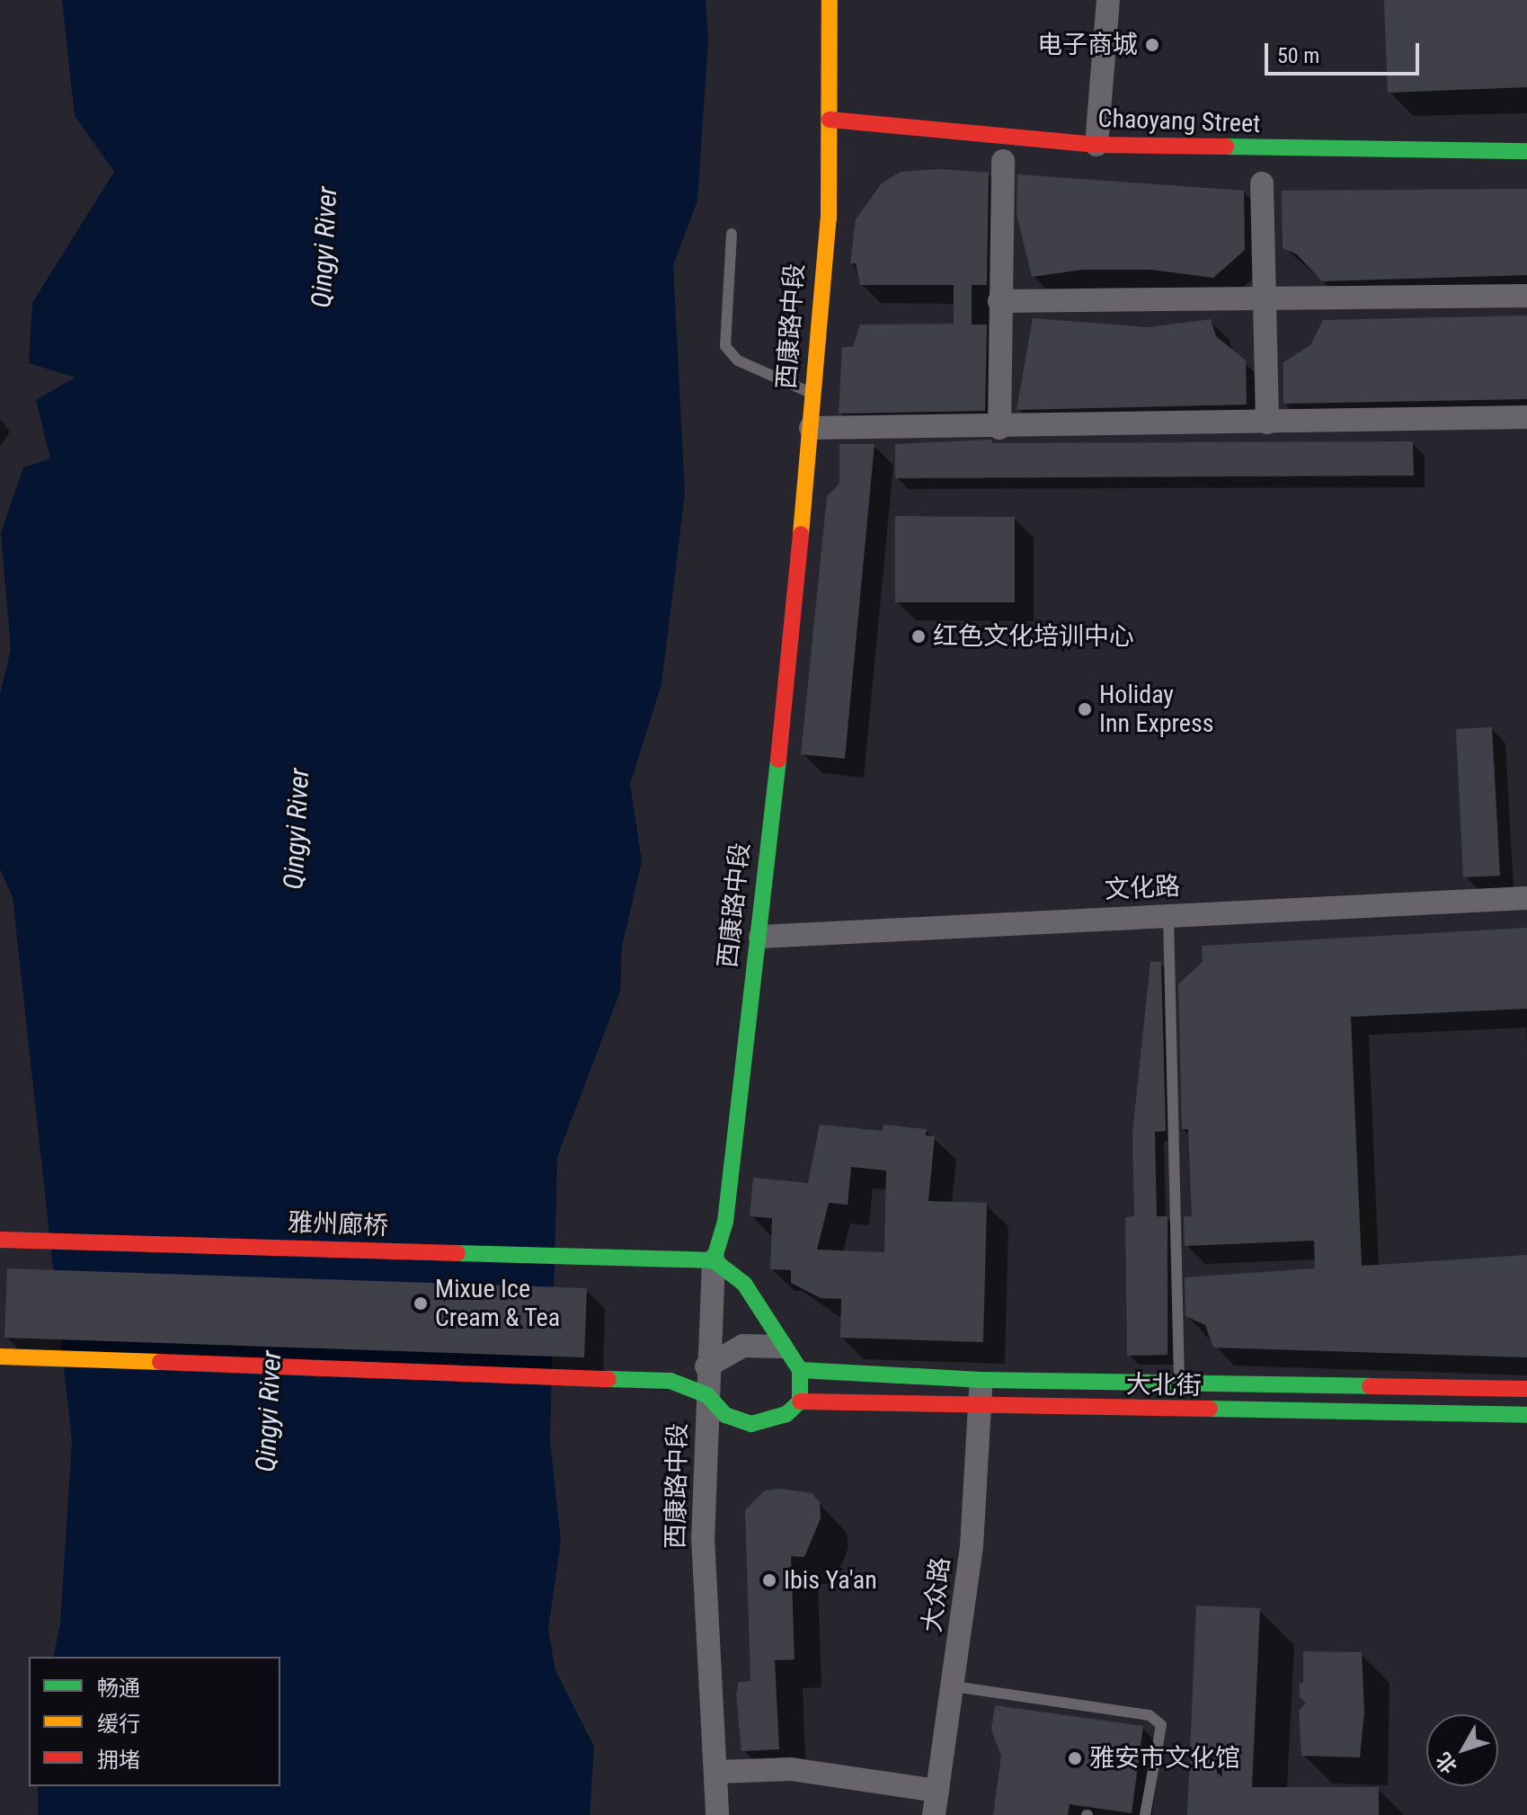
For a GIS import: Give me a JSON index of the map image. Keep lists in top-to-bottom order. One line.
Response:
{"streets":{"main road":["Chaoyang Street","西康路中段","雅州廊桥","大北街"],"street":["文化路","大众路"]},"crossings":[["Chaoyang Street","西康路中段"],["西康路中段","文化路"],["西康路中段","雅州廊桥"],["西康路中段","大北街"],["大北街","大众路"]],"water":["Qingyi River"],"places":["电子商城","红色文化培训中心","Holiday Inn Express","Mixue Ice Cream & Tea","Ibis Ya'an","雅安市文化馆"],"legend":["畅通","缓行","拥堵"],"scale_bar":"50 m","north":"bottom left"}
